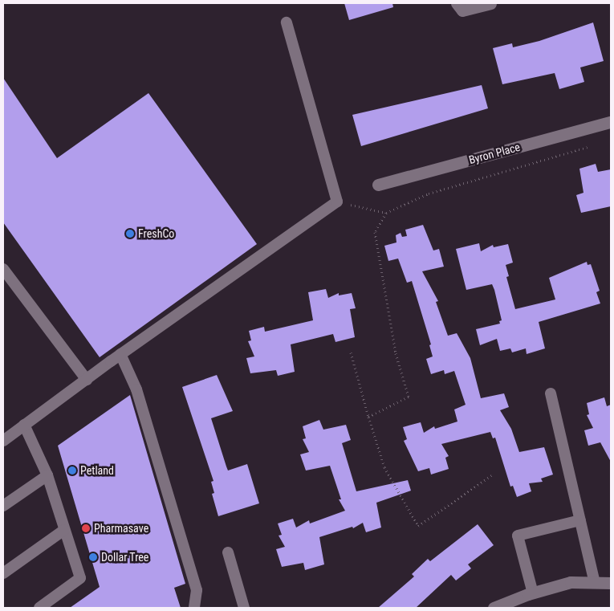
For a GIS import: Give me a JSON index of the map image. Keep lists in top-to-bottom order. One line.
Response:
{"streets":{"street":["Byron Place"]},"places":["FreshCo","Petland","Pharmasave","Dollar Tree"]}
